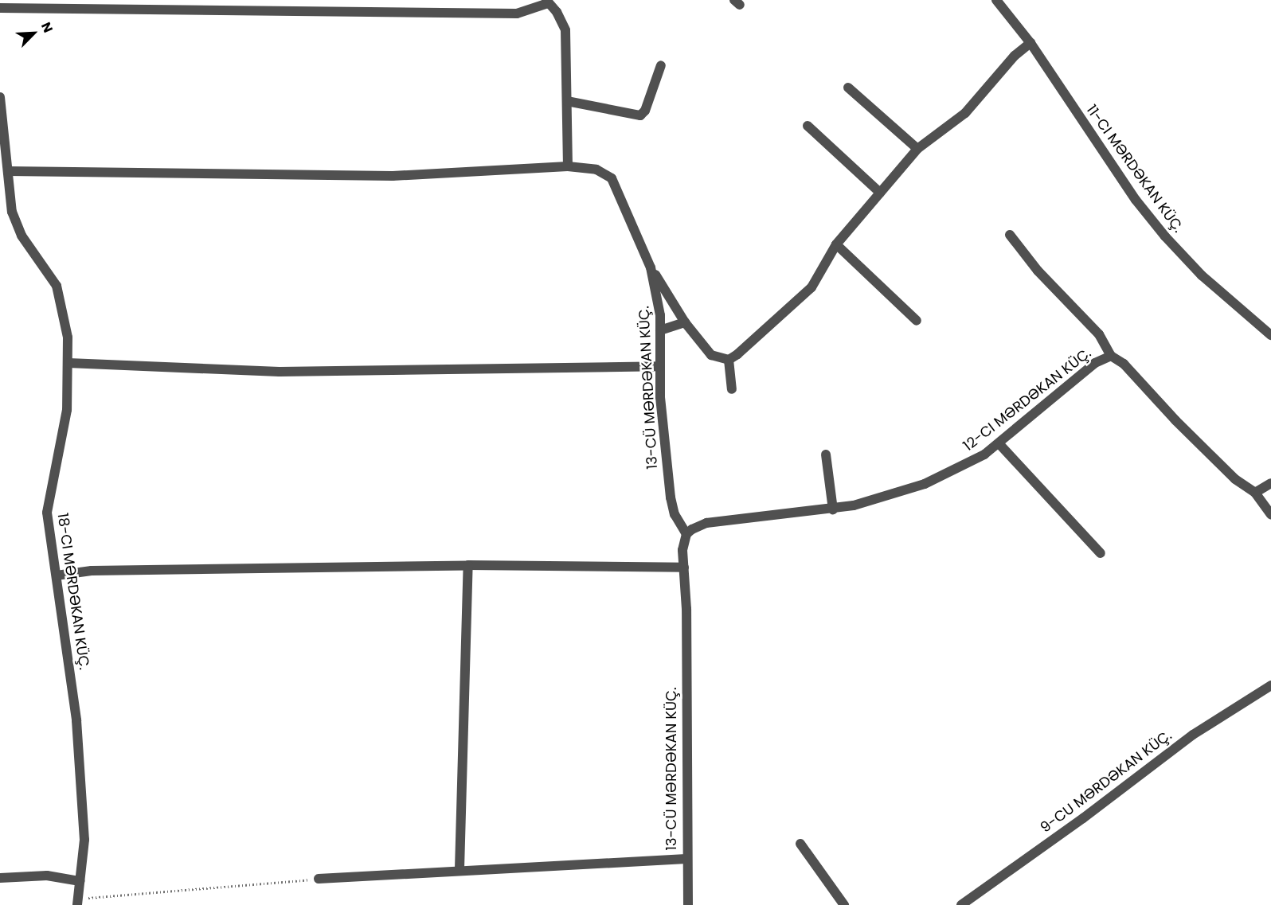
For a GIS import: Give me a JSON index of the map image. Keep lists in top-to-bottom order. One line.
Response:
{"streets":{"street":["11-CI MƏRDƏKAN KÜÇ.","13-CÜ MƏRDƏKAN KÜÇ.","12-CI MƏRDƏKAN KÜÇ.","18-CI MƏRDƏKAN KÜÇ.","9-CU MƏRDƏKAN KÜÇ."]},"crossings":[["13-CÜ MƏRDƏKAN KÜÇ.","12-CI MƏRDƏKAN KÜÇ."],["13-CÜ MƏRDƏKAN KÜÇ.","18-CI MƏRDƏKAN KÜÇ."]],"north":"top right"}
